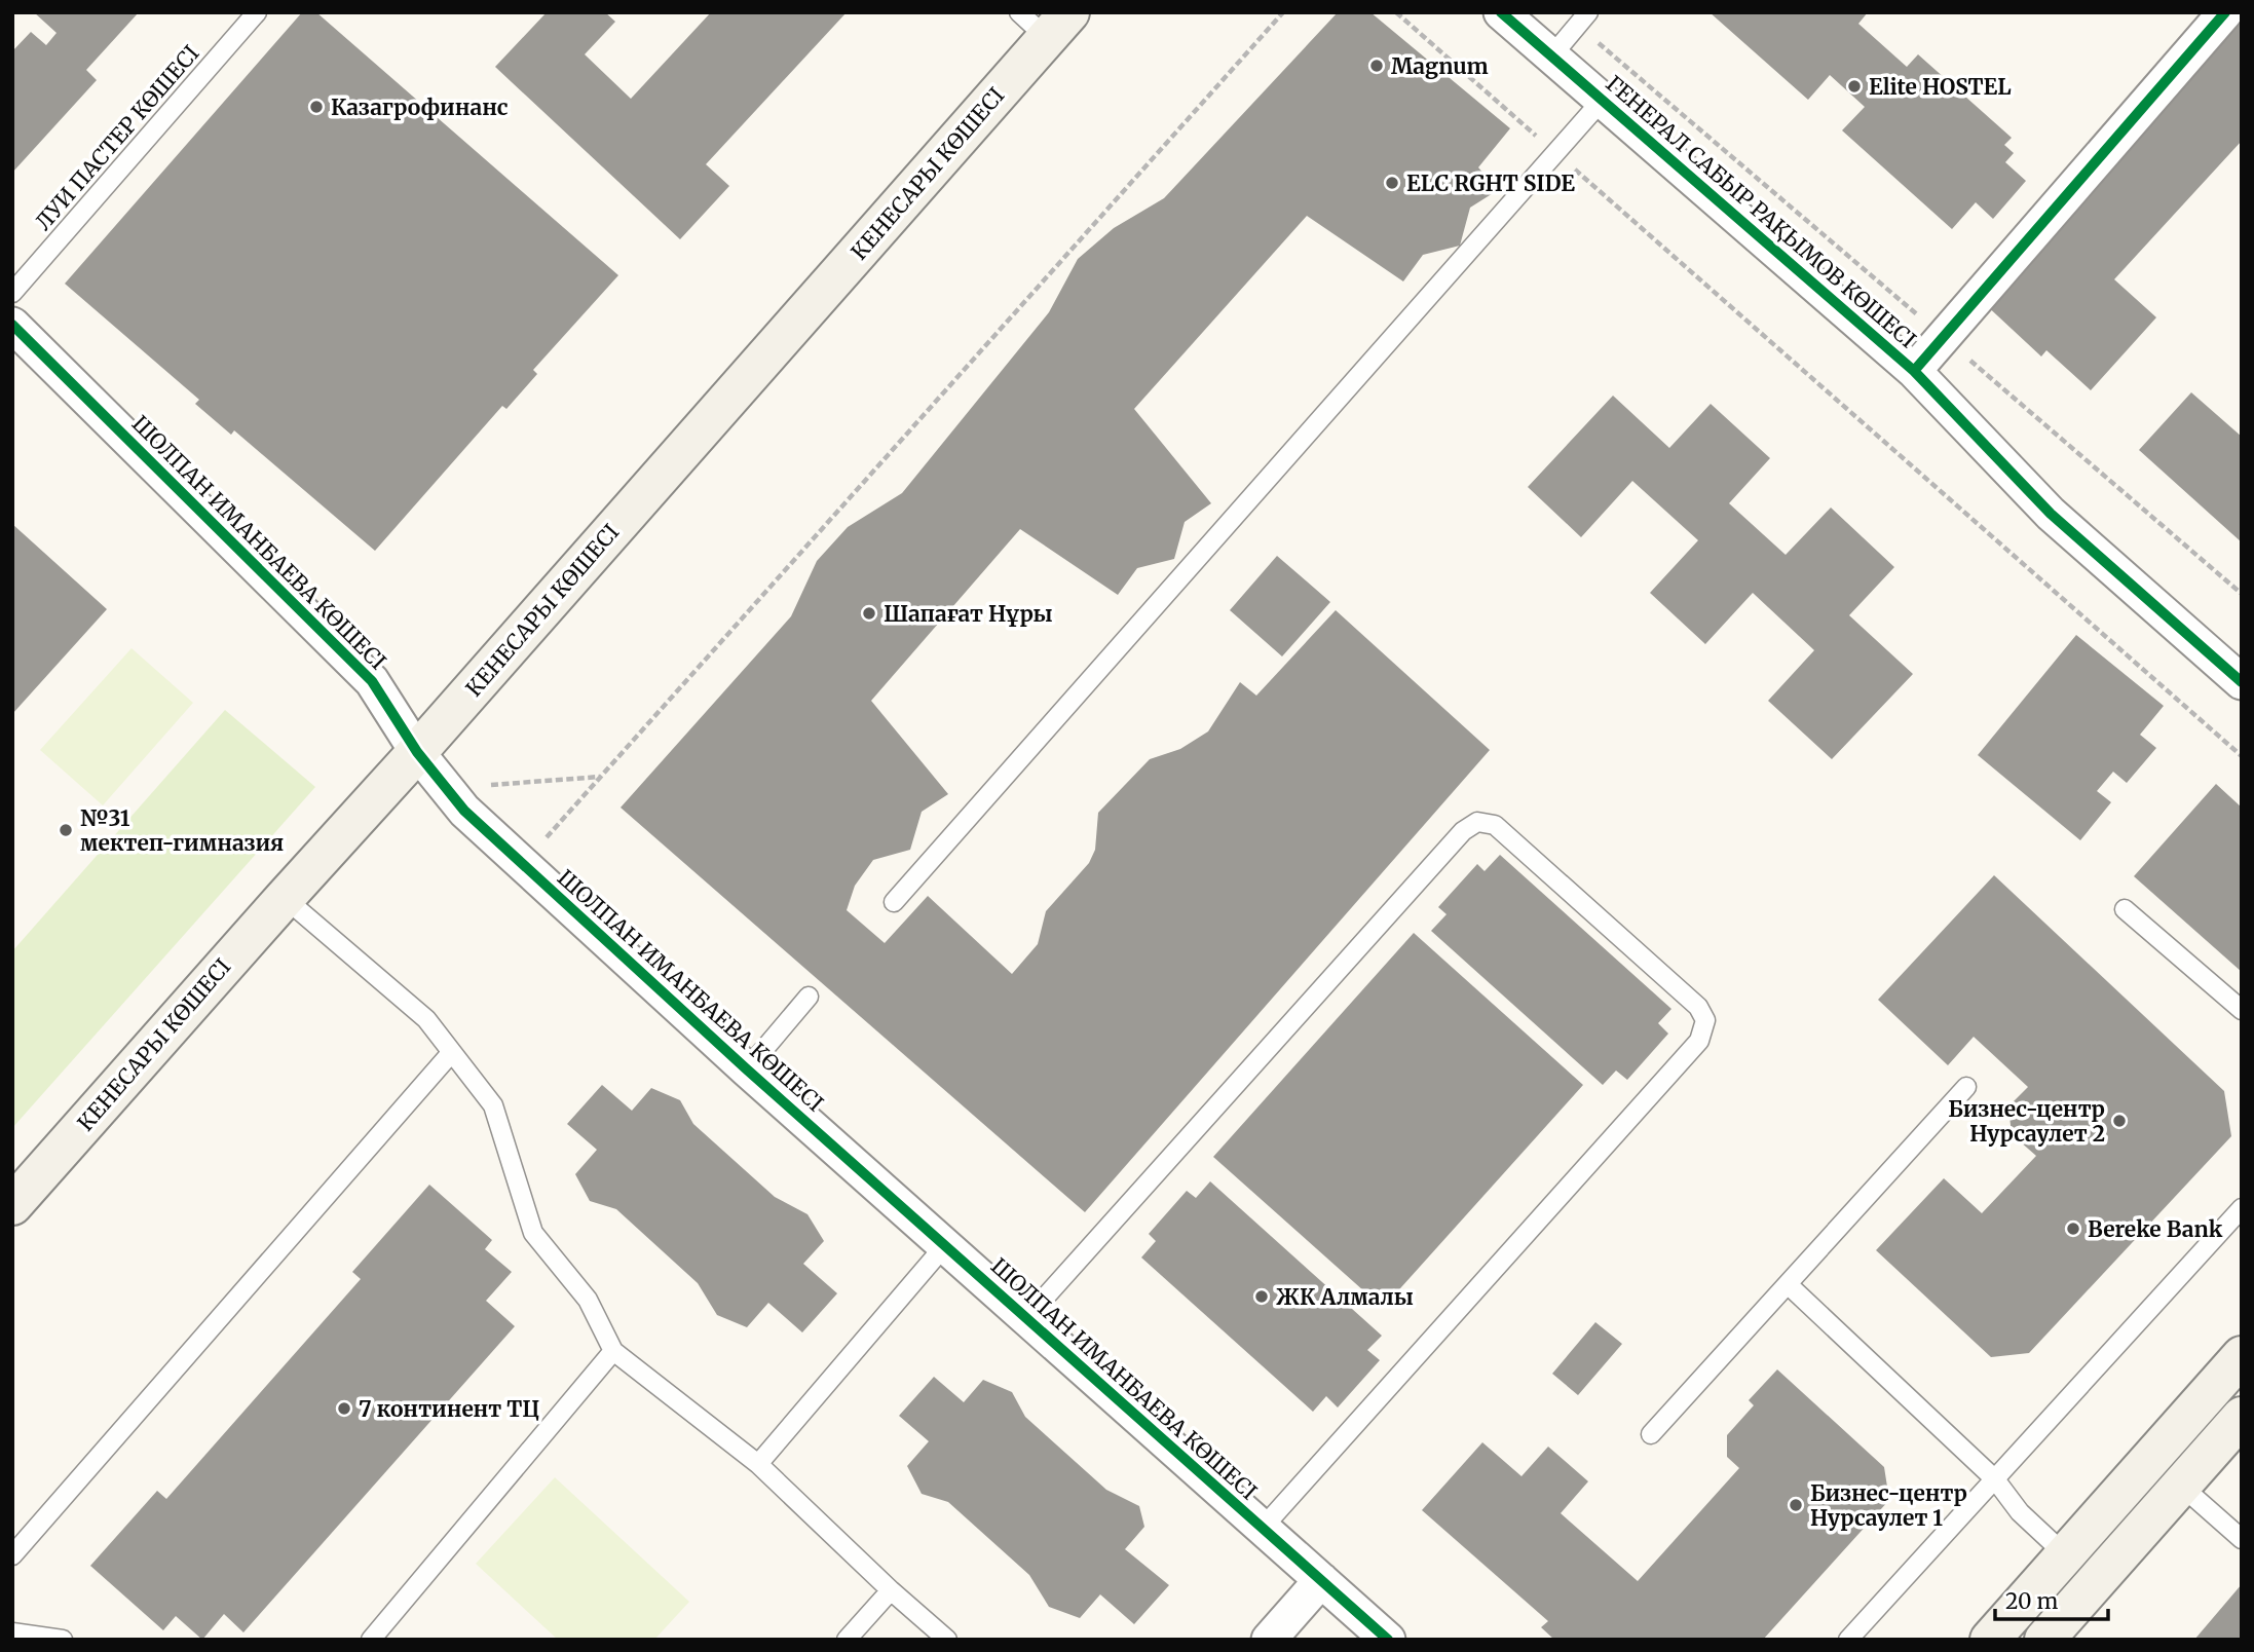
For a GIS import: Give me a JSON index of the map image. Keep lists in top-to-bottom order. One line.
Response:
{"streets":{"main road":["КЕНЕСАРЫ КӨШЕСІ"],"street":["ГЕНЕРАЛ САБЫР РАҚЫМОВ КӨШЕСІ","ШОЛПАН ИМАНБАЕВА КӨШЕСІ"],"lane":["ЛУИ ПАСТЕР КӨШЕСІ"]},"crossings":[["КЕНЕСАРЫ КӨШЕСІ","ШОЛПАН ИМАНБАЕВА КӨШЕСІ"]],"places":["Magnum","Elite HOSTEL","Казагрофинанс","ELC RGHT SIDE","Шапағат Нұры","№31 мектеп-гимназия","Бизнес-центр Нурсаулет 2","Bereke Bank","ЖК Алмалы","7 континент ТЦ","Бизнес-центр Нурсаулет 1"],"scale_bar":"20 m"}
